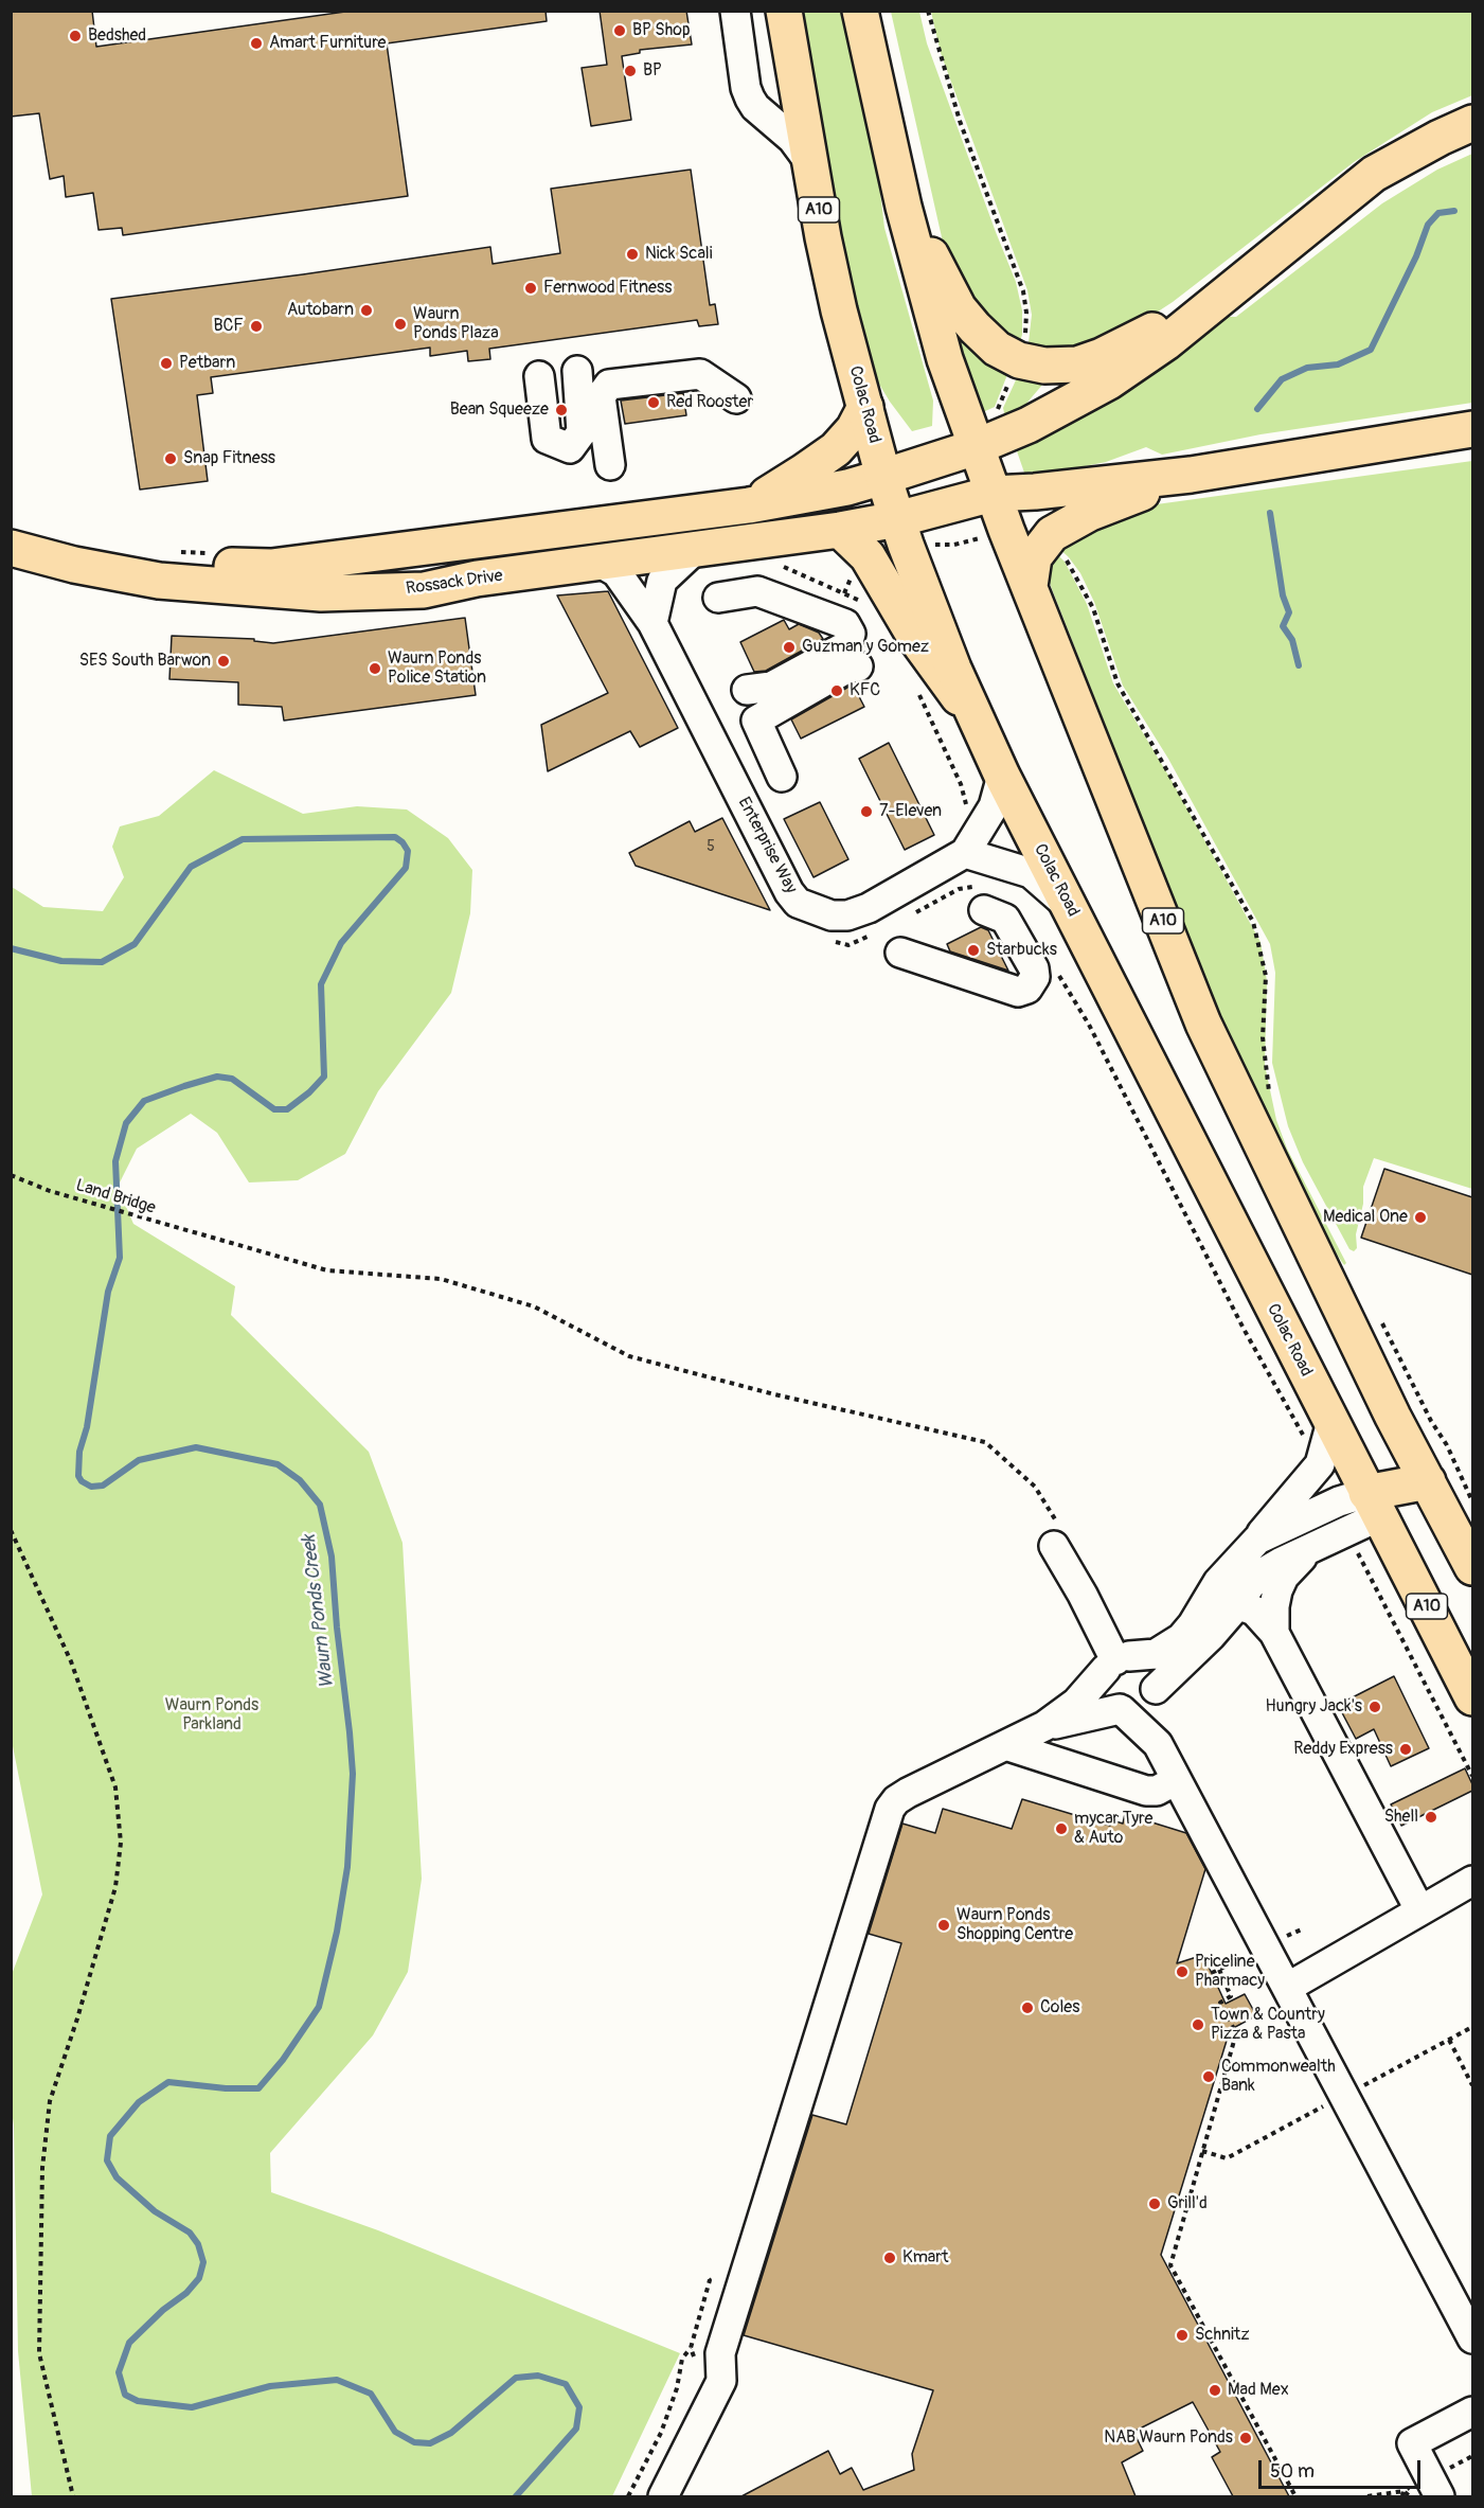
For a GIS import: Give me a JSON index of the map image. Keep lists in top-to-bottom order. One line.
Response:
{"streets":{"main road":["A10","Colac Road","Rossack Drive"],"street":["Enterprise Way"],"path":["Land Bridge"]},"crossings":[["A10","Rossack Drive"],["Colac Road","Rossack Drive"],["Colac Road","Enterprise Way"],["Rossack Drive","Enterprise Way"]],"water":["Waurn Ponds Creek"],"parks":["Waurn Ponds Parkland"],"places":["BP Shop","Bedshed","Amart Furniture","BP","Nick Scali","Fernwood Fitness","Autobarn","Waurn Ponds Plaza","BCF","Petbarn","Red Rooster","Bean Squeeze","Snap Fitness","Guzman y Gomez","SES South Barwon","Waurn Ponds Police Station","KFC","7-Eleven","Starbucks","Medical One","Hungry Jack's","Reddy Express","Shell","mycar Tyre & Auto","Waurn Ponds Shopping Centre","Priceline Pharmacy","Coles","Town & Country Pizza & Pasta","Commonwealth Bank","Grill'd","Kmart","Schnitz","Mad Mex","NAB Waurn Ponds"],"house_numbers":["5"],"scale_bar":"50 m"}
